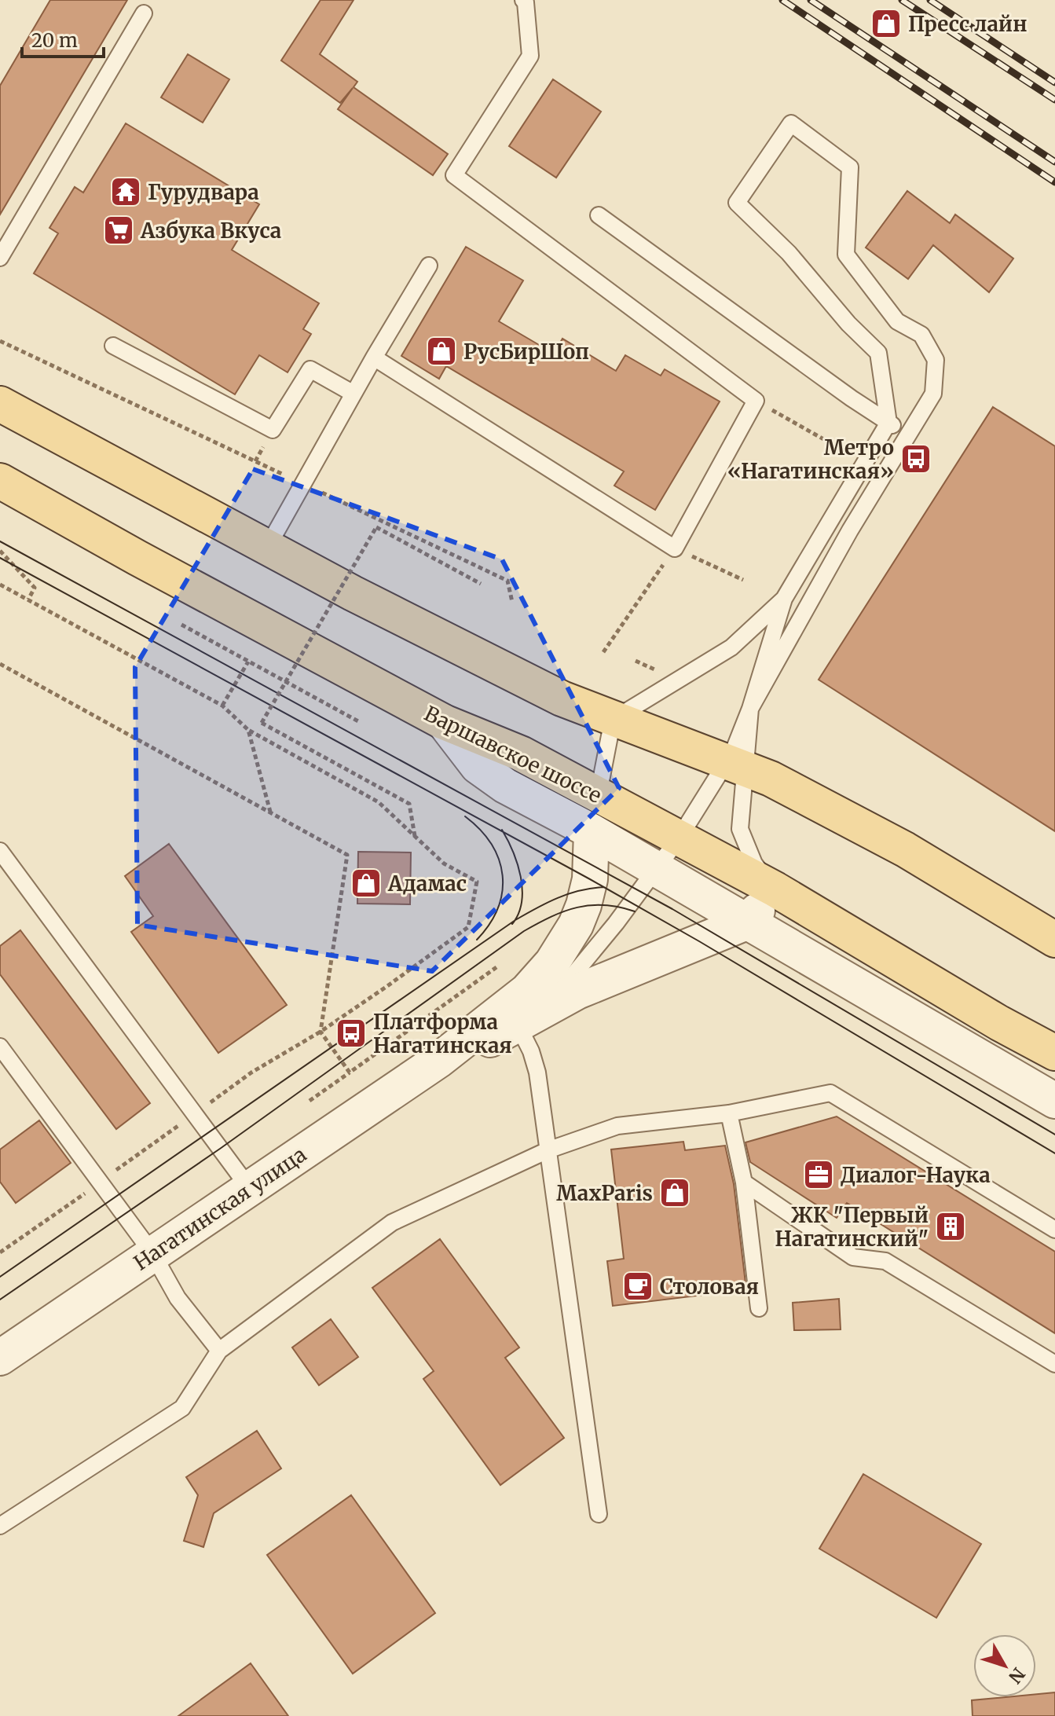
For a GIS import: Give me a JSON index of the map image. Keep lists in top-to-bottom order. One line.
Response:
{"streets":{"main road":["Варшавское шоссе"],"street":["Нагатинская улица"]},"places":{"shop":["Пресс лайн","РусБирШоп","Адамас","MaxParis"],"temple":["Гурудвара"],"supermarket":["Азбука Вкуса"],"bus stop":["Метро «Нагатинская»","Платформа Нагатинская"],"office":["Диалог-Наука"],"building":["ЖК \"Первый Нагатинский\""],"cafe":["Столовая"]},"scale_bar":"20 m","north":"bottom right"}
